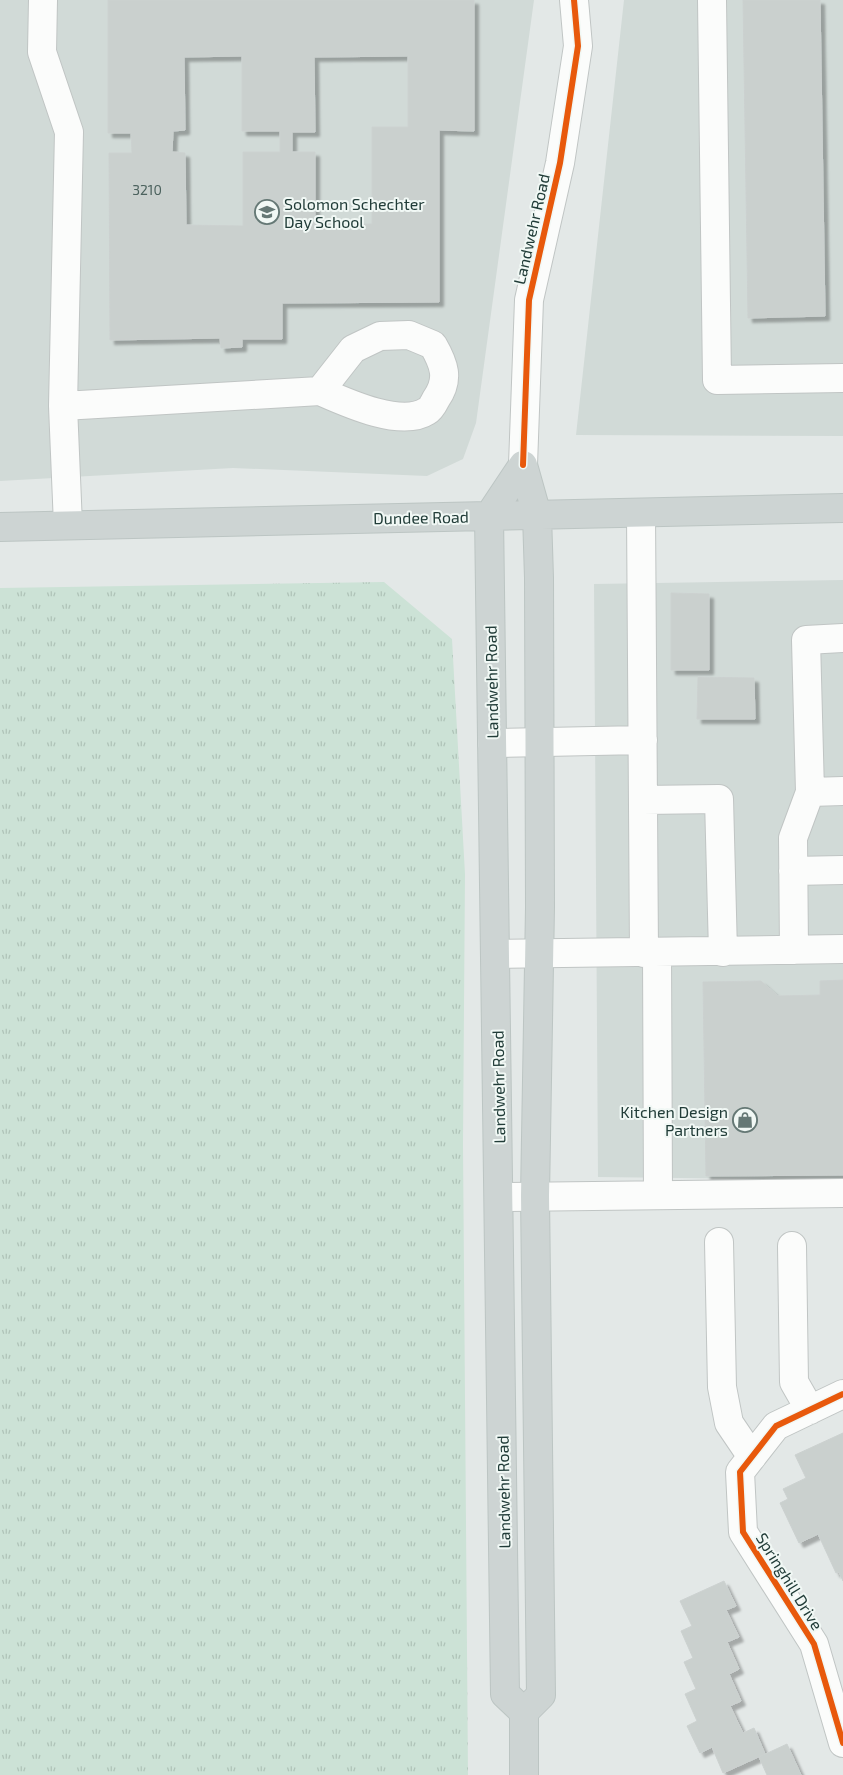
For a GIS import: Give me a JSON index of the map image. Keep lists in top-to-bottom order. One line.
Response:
{"streets":{"main road":["Landwehr Road","Dundee Road"],"street":["Springhill Drive"]},"crossings":[["Landwehr Road","Dundee Road"]],"places":{"school or university":["Solomon Schechter Day School"],"shop":["Kitchen Design Partners"]},"house_numbers":["3210"]}
